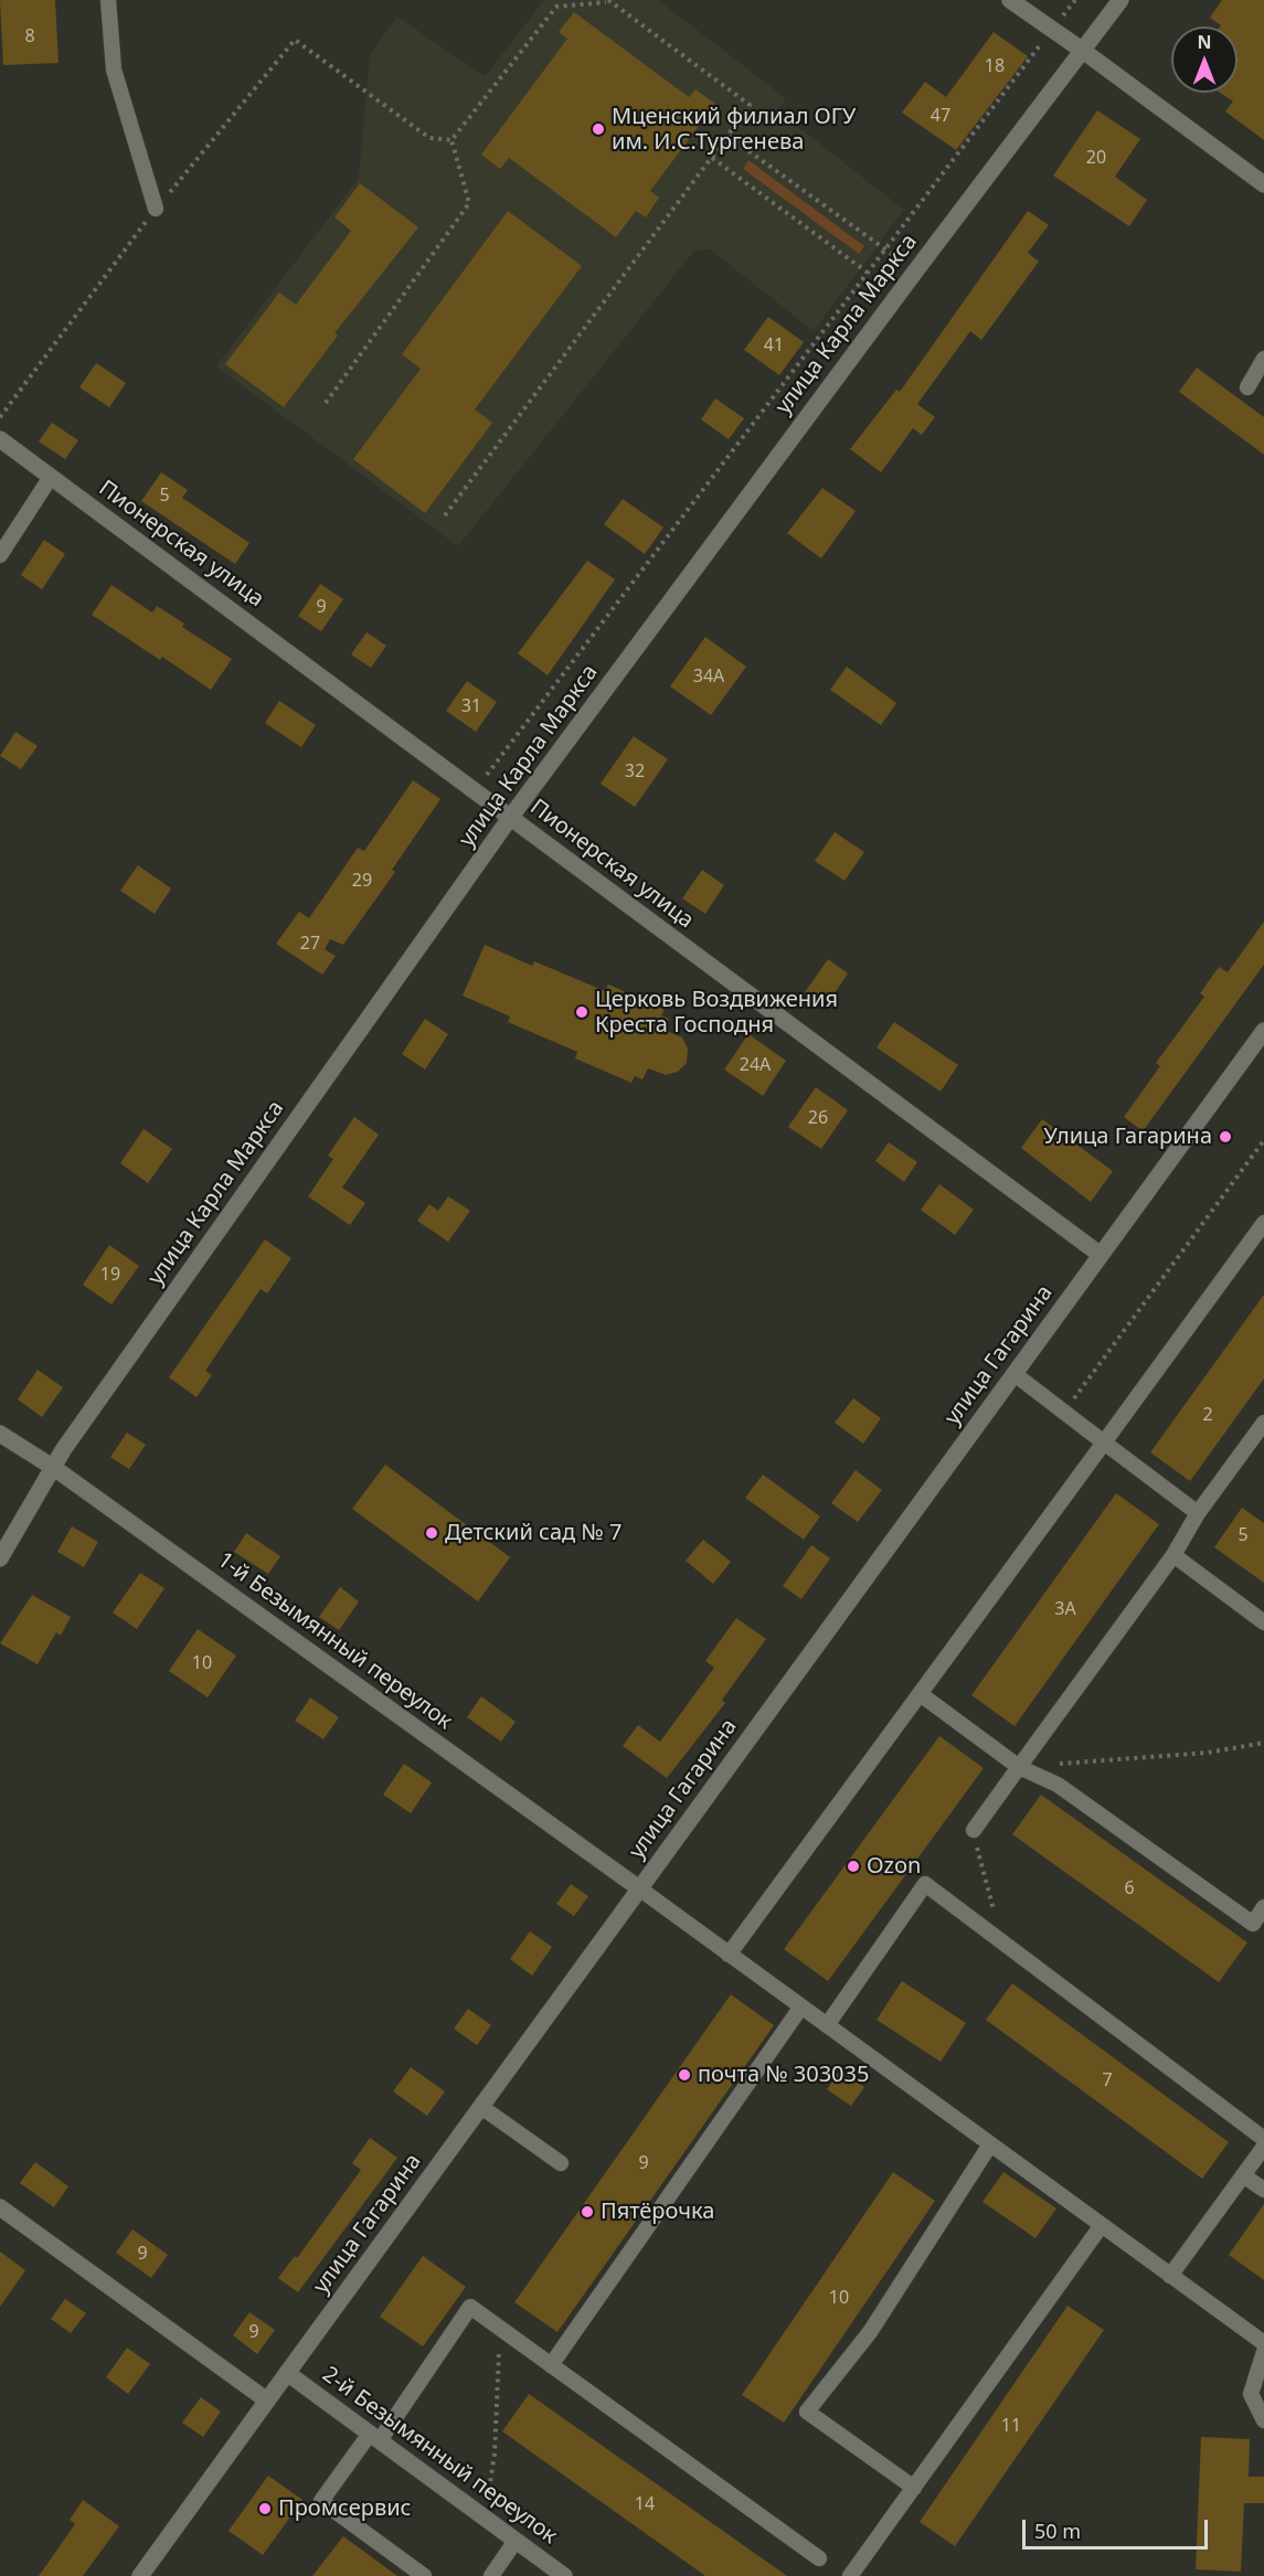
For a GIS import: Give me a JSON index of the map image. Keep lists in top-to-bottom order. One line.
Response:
{"streets":{"main road":["улица Карла Маркса","Пионерская улица","улица Гагарина","1-й Безымянный переулок","2-й Безымянный переулок"]},"crossings":[["улица Карла Маркса","Пионерская улица"],["улица Карла Маркса","1-й Безымянный переулок"],["Пионерская улица","улица Гагарина"],["улица Гагарина","1-й Безымянный переулок"],["улица Гагарина","2-й Безымянный переулок"]],"places":["Мценский филиал ОГУ им. И.С.Тургенева","Церковь Воздвижения Креста Господня","Улица Гагарина","Детский сад № 7","Ozon","почта № 303035","Пятёрочка","Промсервис"],"house_numbers":["8","18","47","20","41","5","9","34А","31","32","29","27","24А","26","19","2","5","3А","10","6","7","9","9","10","9","11","14"],"scale_bar":"50 m","north":"top"}
